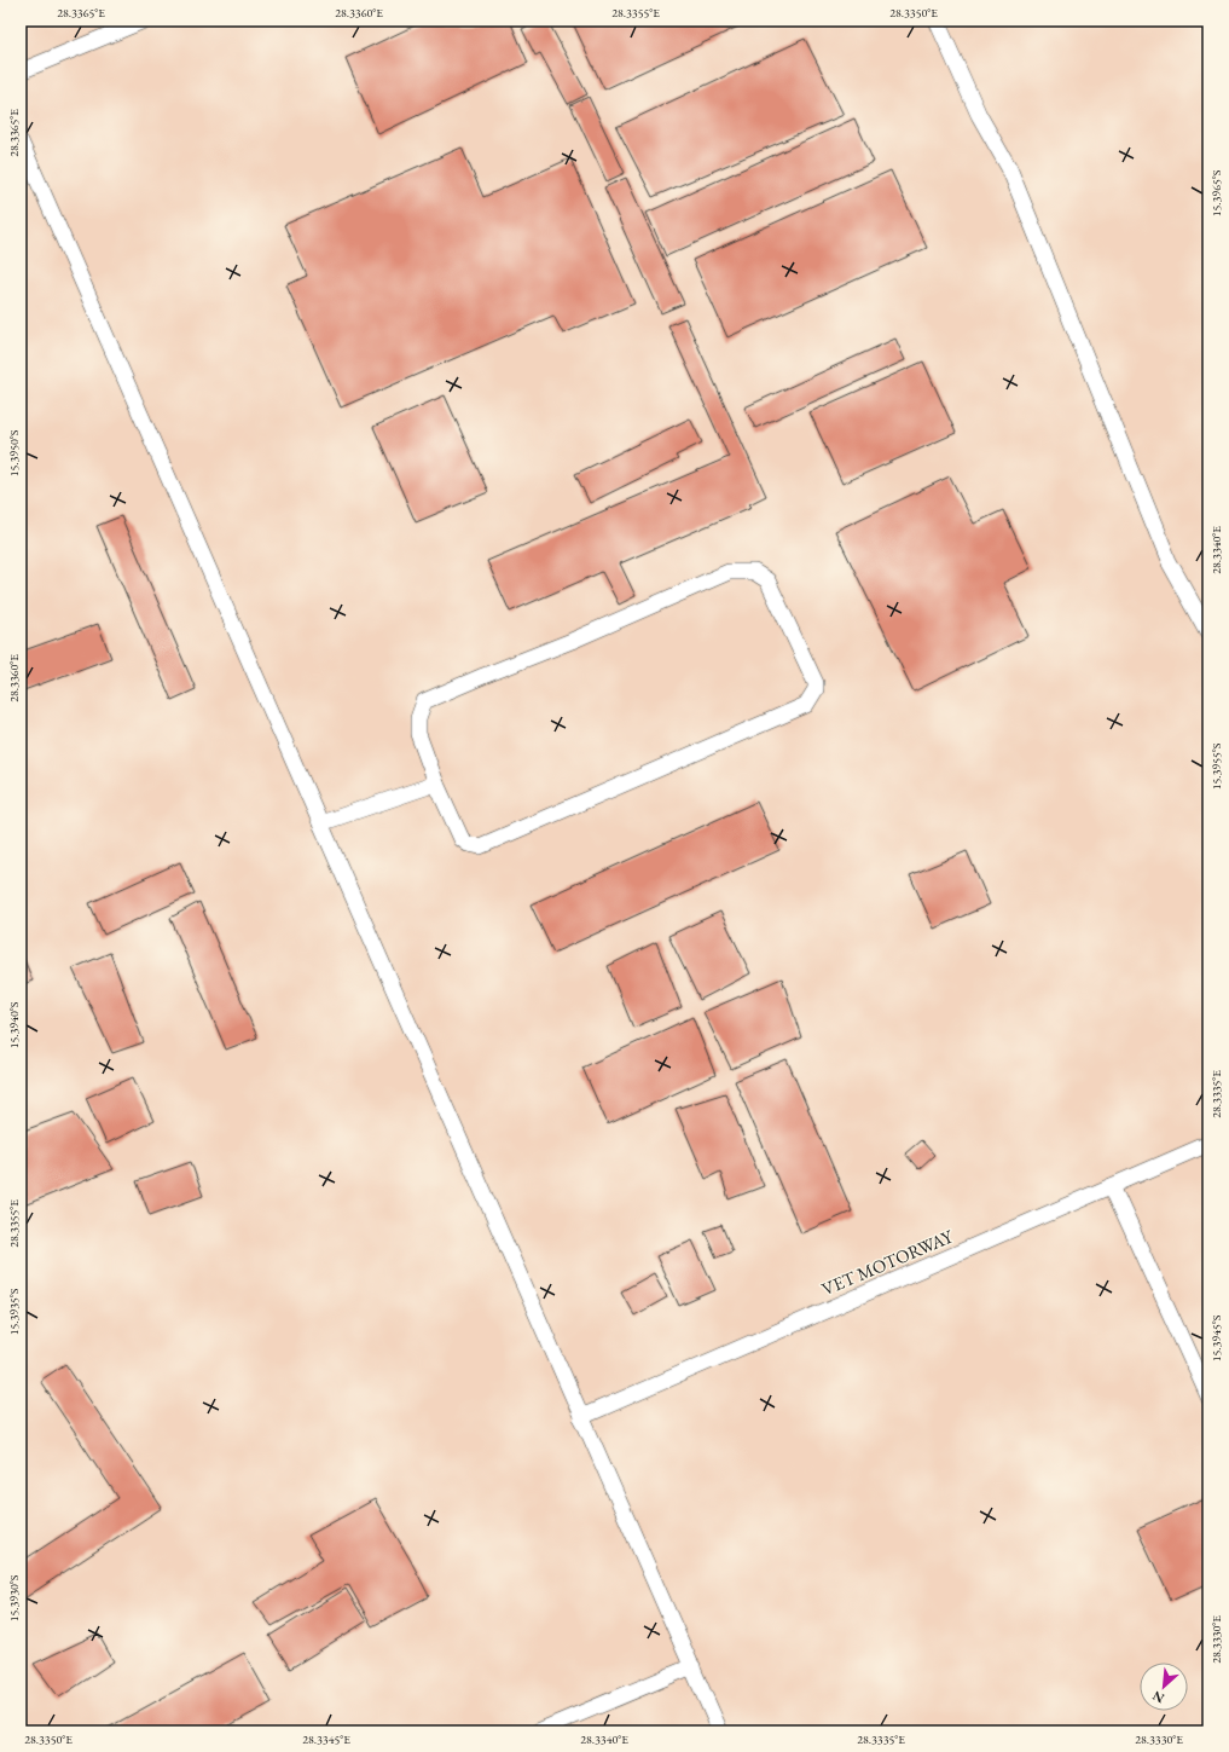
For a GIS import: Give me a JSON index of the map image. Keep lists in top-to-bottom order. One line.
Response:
{"streets":{"lane":["VET MOTORWAY"]},"north":"bottom left","coordinates":["28.3365°E","28.3360°E","28.3355°E","28.3350°E","15.3965°S","15.3950°S","28.3340°E","15.3955°S","15.3940°S","28.3335°E","15.3935°S","15.3945°S","15.3930°S","28.3330°E","28.3345°E"]}
